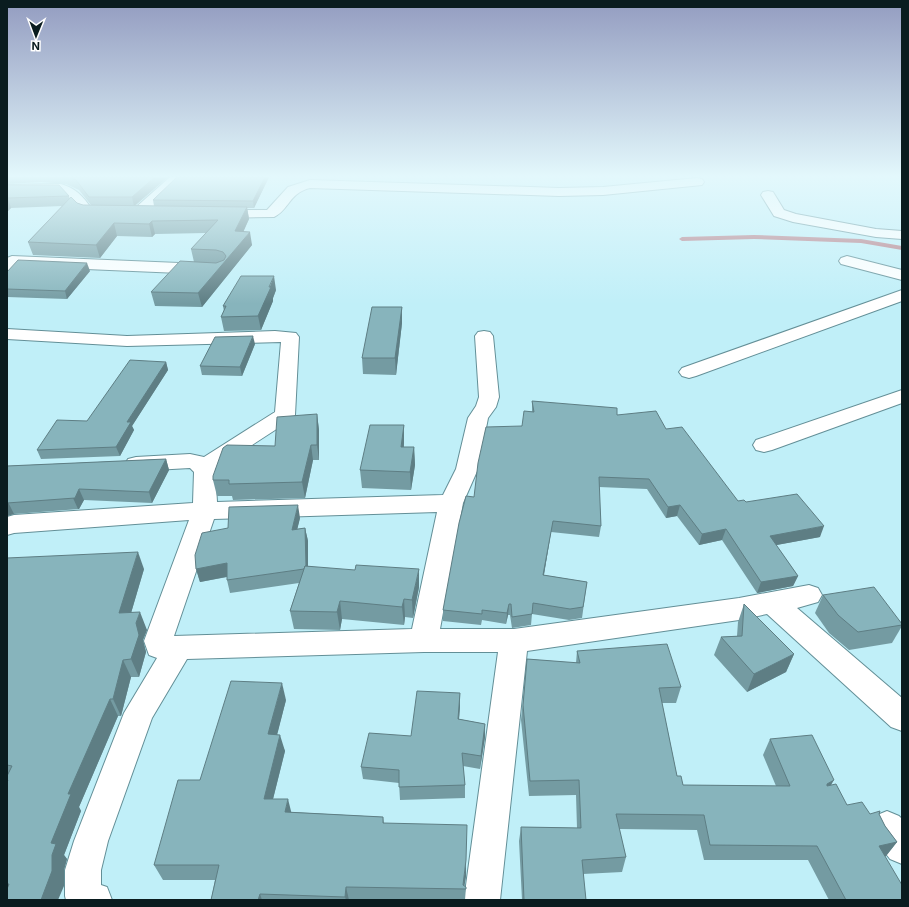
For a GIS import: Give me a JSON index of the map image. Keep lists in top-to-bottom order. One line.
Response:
{"north":"bottom"}
